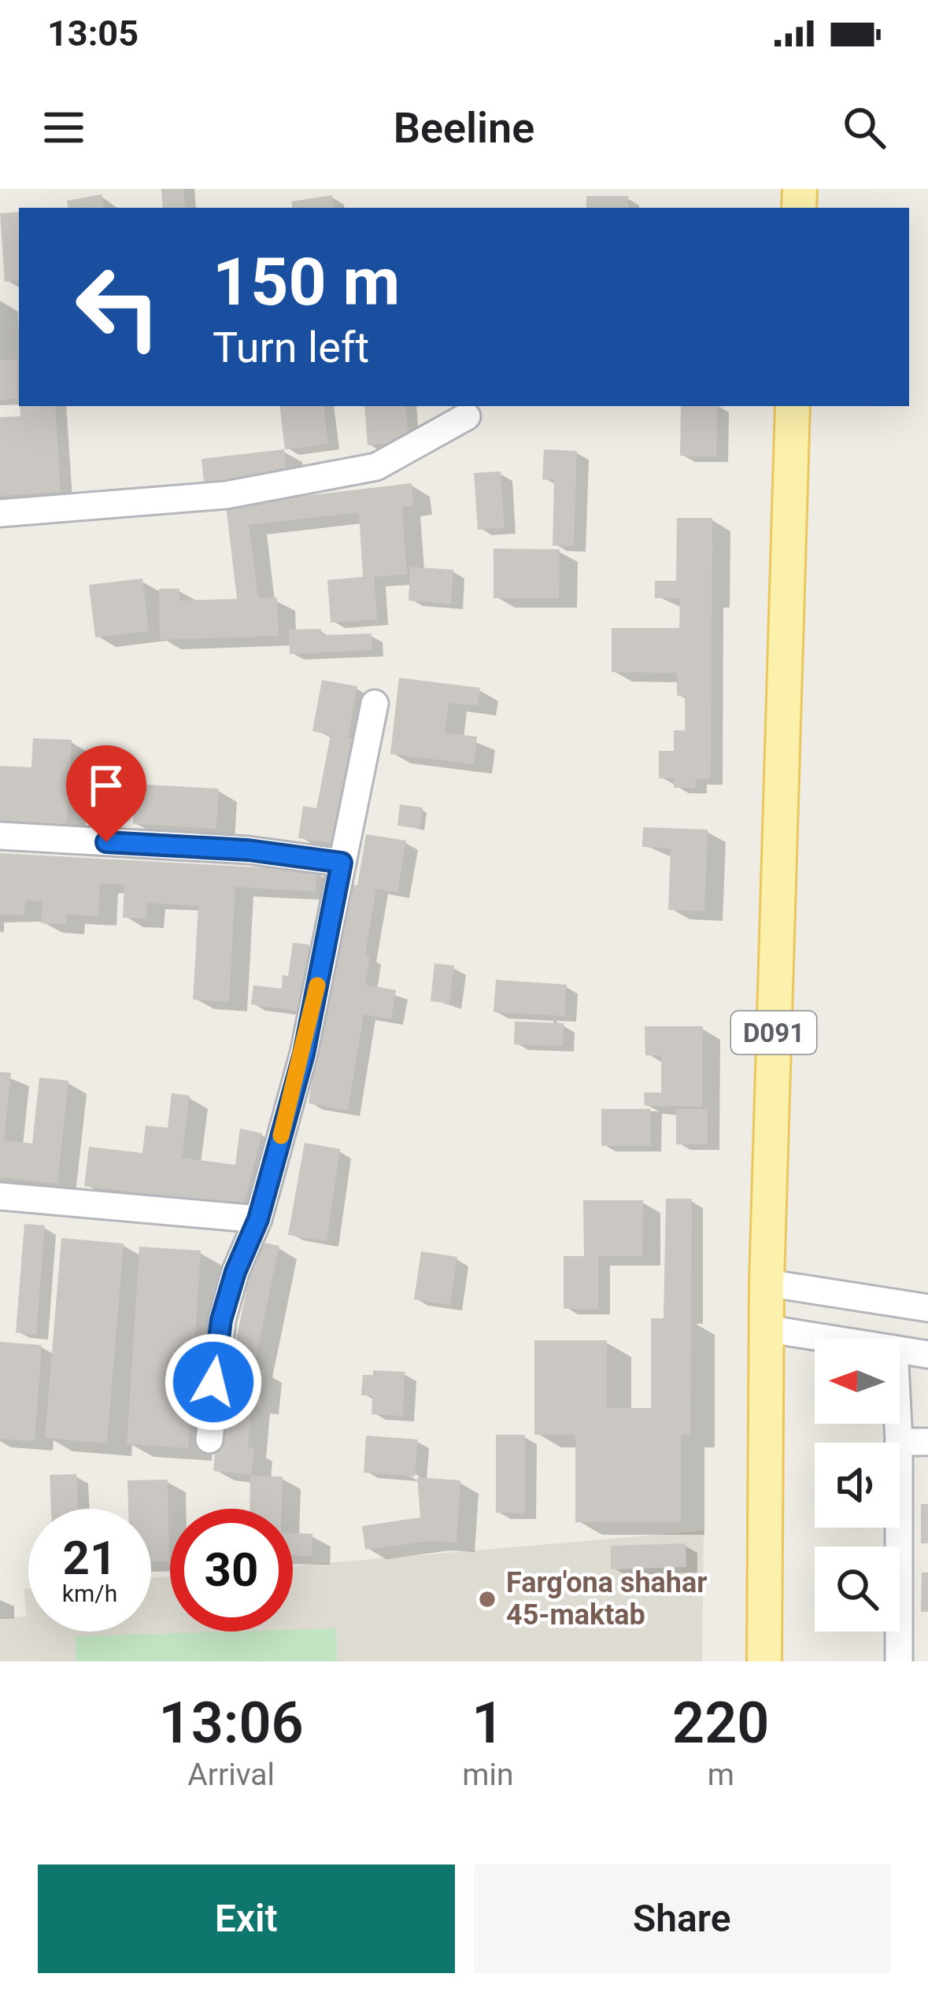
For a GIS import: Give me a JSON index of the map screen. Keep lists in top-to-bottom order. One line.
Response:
{"streets":{"main road":["D091"]},"places":["Farg'ona shahar 45-maktab"],"north":"left","page":{"status":"13:05","header":"Beeline","turn":["150 m","Turn left"],"speed":"21 km/h","limit":"30","eta":["13:06","Arrival","1","min","220","m"],"buttons":["Exit","Share"]}}
